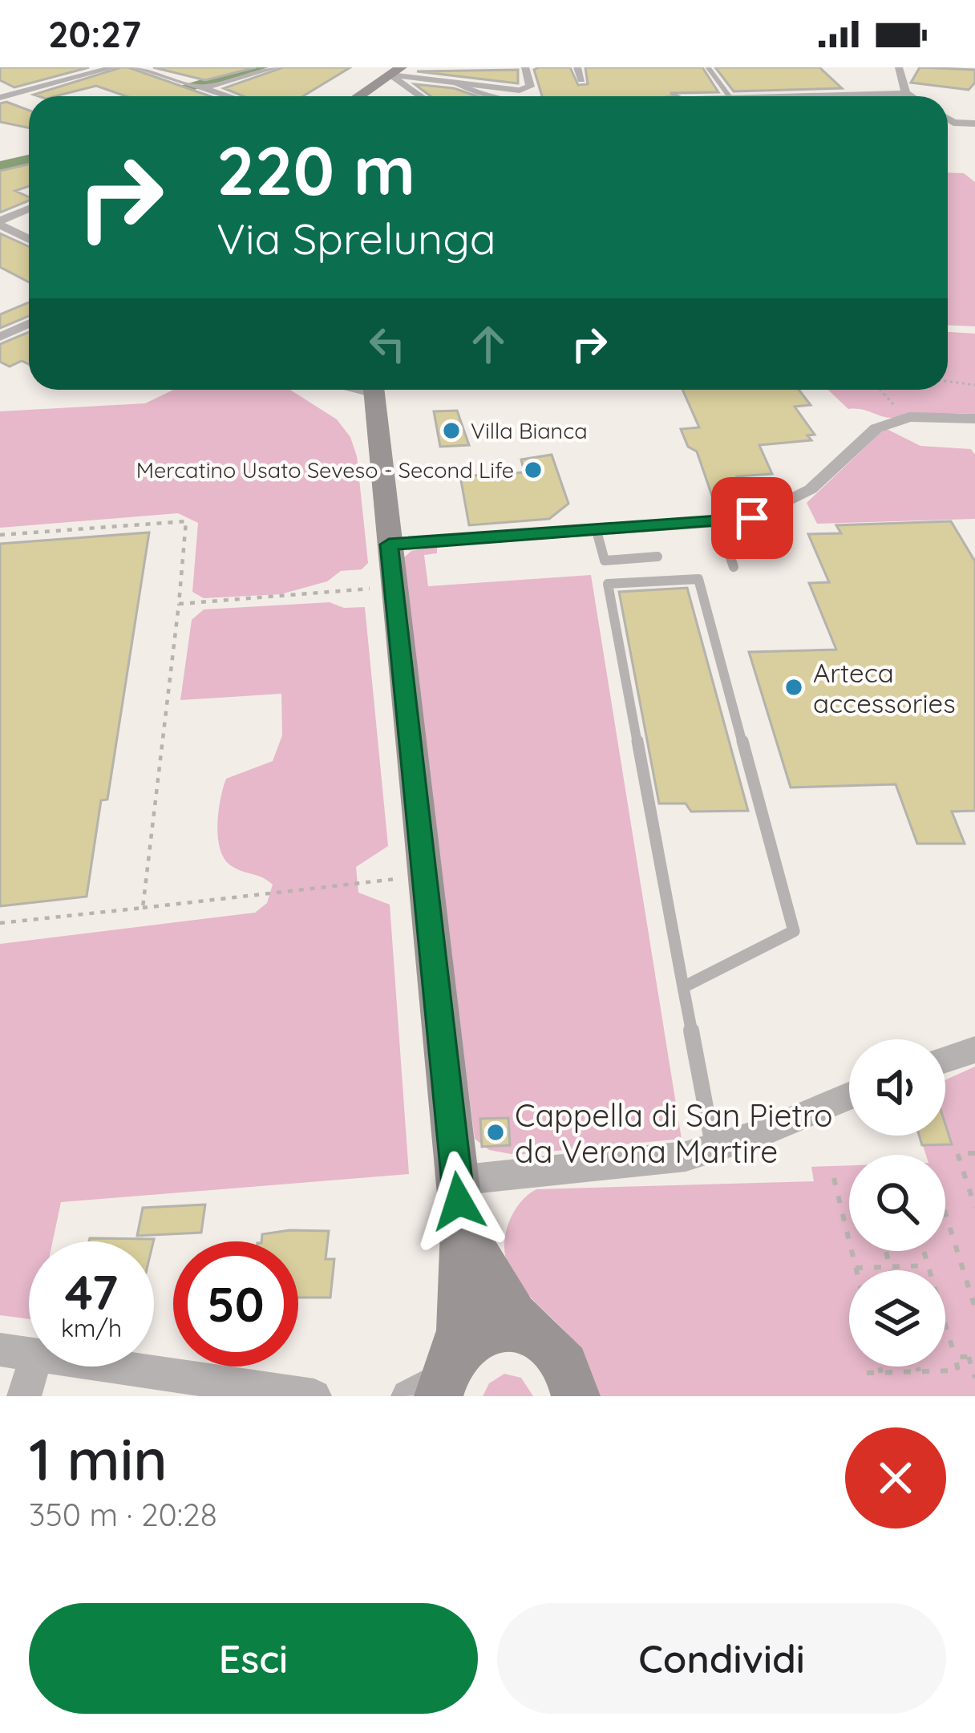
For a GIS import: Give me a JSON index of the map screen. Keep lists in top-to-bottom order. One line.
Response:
{"places":["Villa Bianca","Mercatino Usato Seveso - Second Life","Arteca accessories","Cappella di San Pietro da Verona Martire"],"page":{"status":"20:27","turn":["220 m","Via Sprelunga"],"speed":"47 km/h","limit":"50","heading":["1 min","350 m · 20:28"],"buttons":["Esci","Condividi"]}}
